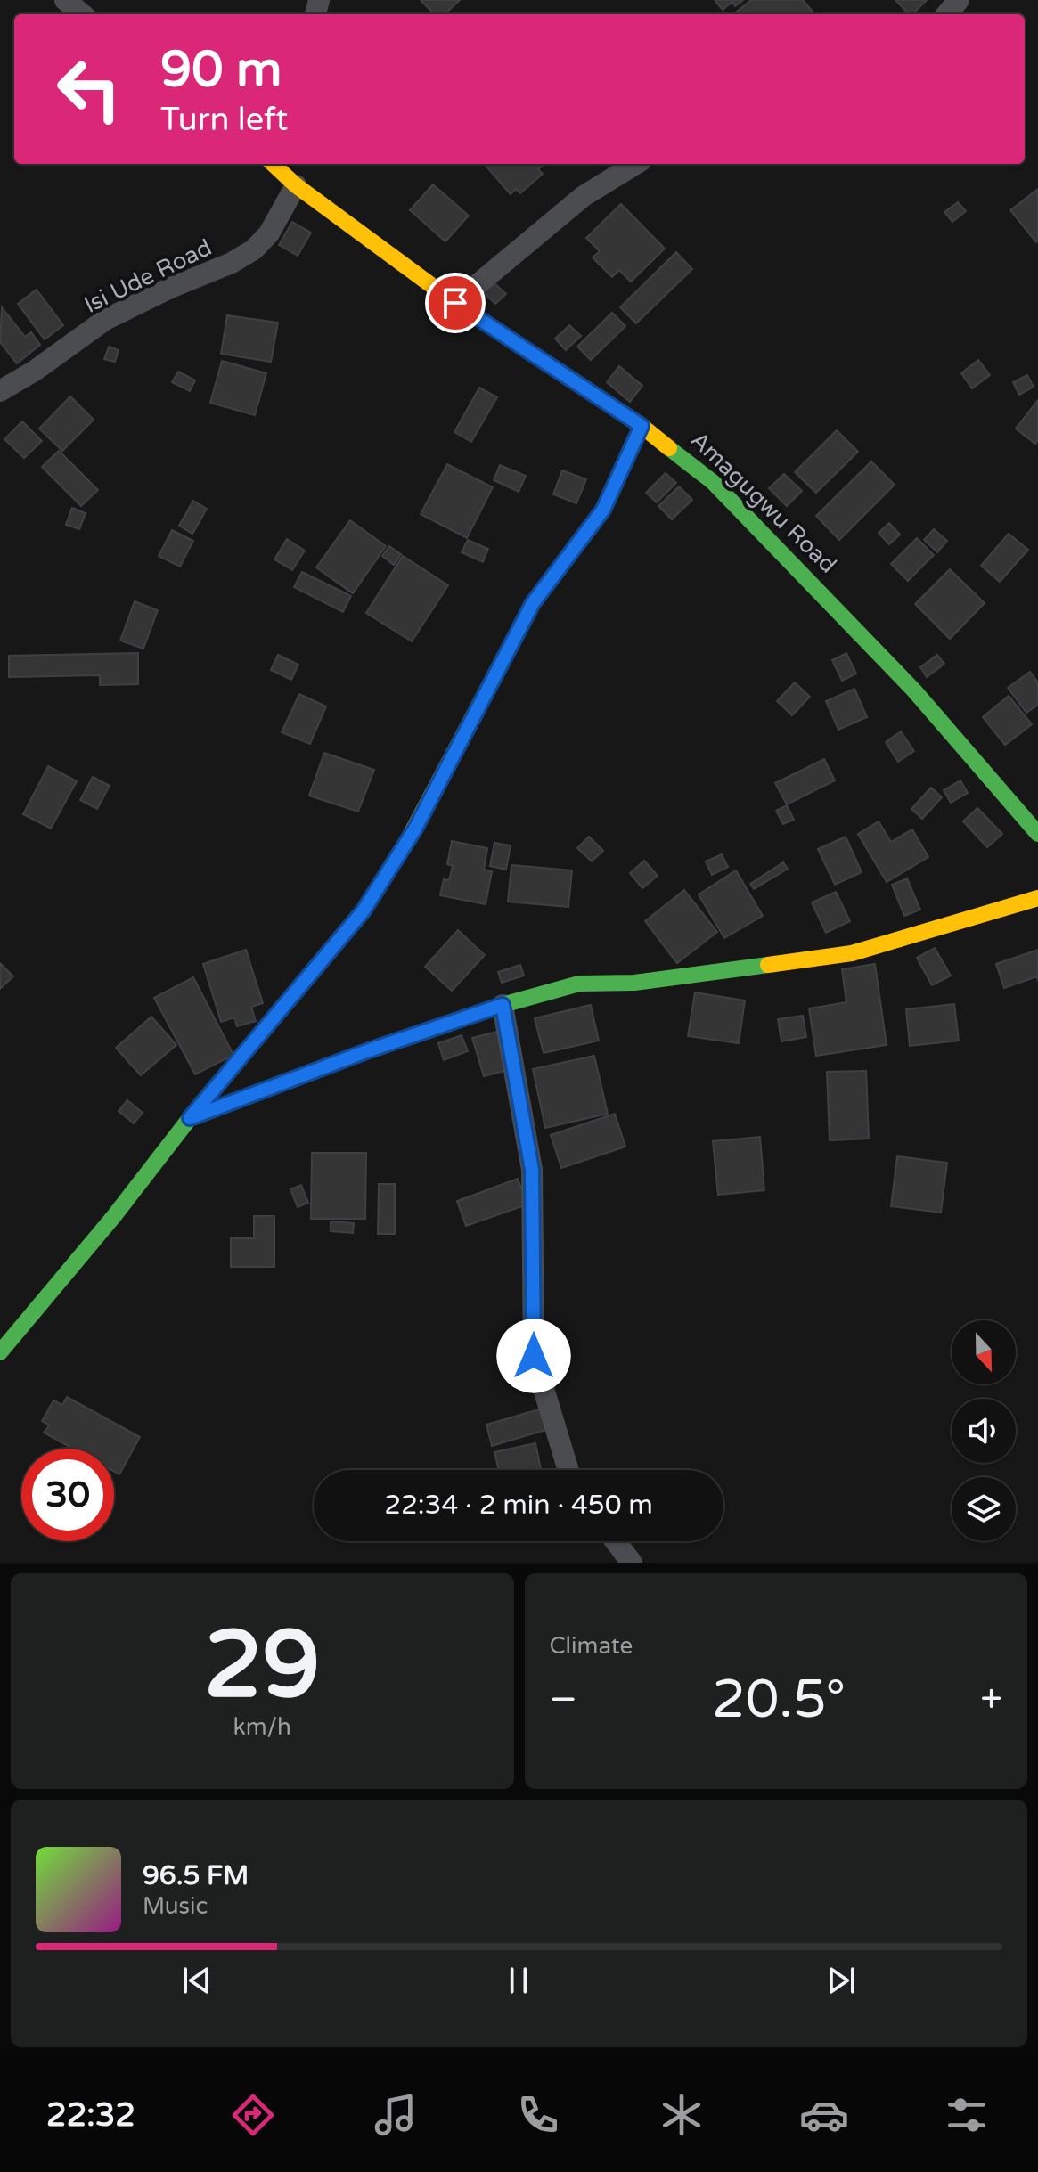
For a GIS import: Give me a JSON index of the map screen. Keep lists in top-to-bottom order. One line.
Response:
{"streets":{"street":["Isi Ude Road","Amagugwu Road"]},"crossings":[["Isi Ude Road","Amagugwu Road"]],"north":"bottom","page":{"turn":["90 m","Turn left"],"limit":"30","trip":"22:34 · 2 min · 450 m","tile":[["29","km/h"],"Climate"],"heat":["−","20.5°","+"],"song":["96.5 FM","Music"],"tabs":"22:32"}}
